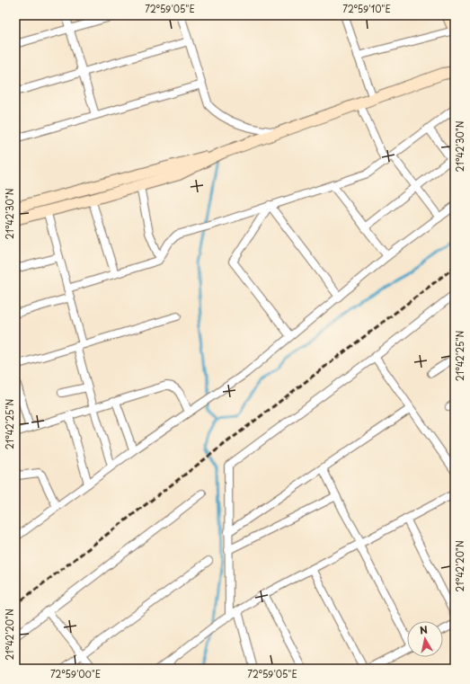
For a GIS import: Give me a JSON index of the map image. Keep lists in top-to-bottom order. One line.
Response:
{"north":"top","coordinates":["72°59'05\"E","72°59'10\"E","21°42'30\"N","21°42'25\"N","21°42'20\"N","72°59'00\"E"]}
